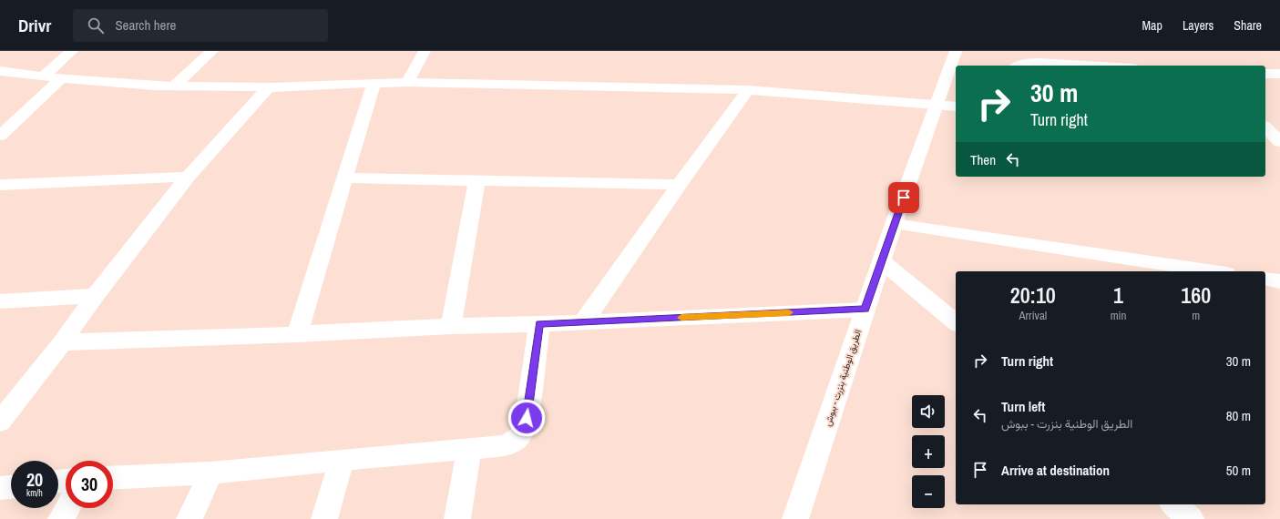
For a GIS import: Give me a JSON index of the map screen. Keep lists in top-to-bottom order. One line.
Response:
{"streets":{"street":["الطريق الوطنية بنزرت - ببوش"]},"page":{"header":"Drivr","search":"Search here","nav":["Map","Layers","Share"],"turn":["30 m","Turn right"],"then":"Then","eta":["20:10","Arrival","1","min","160","m"],"list":[{"name":"Turn right","value":"30 m"},{"name":"Turn left","note":"الطريق الوطنية بنزرت - ببوش","value":"80 m"},{"name":"Arrive at destination","value":"50 m"}],"map_buttons":["+","−"],"speed":"20 km/h","limit":"30"}}
